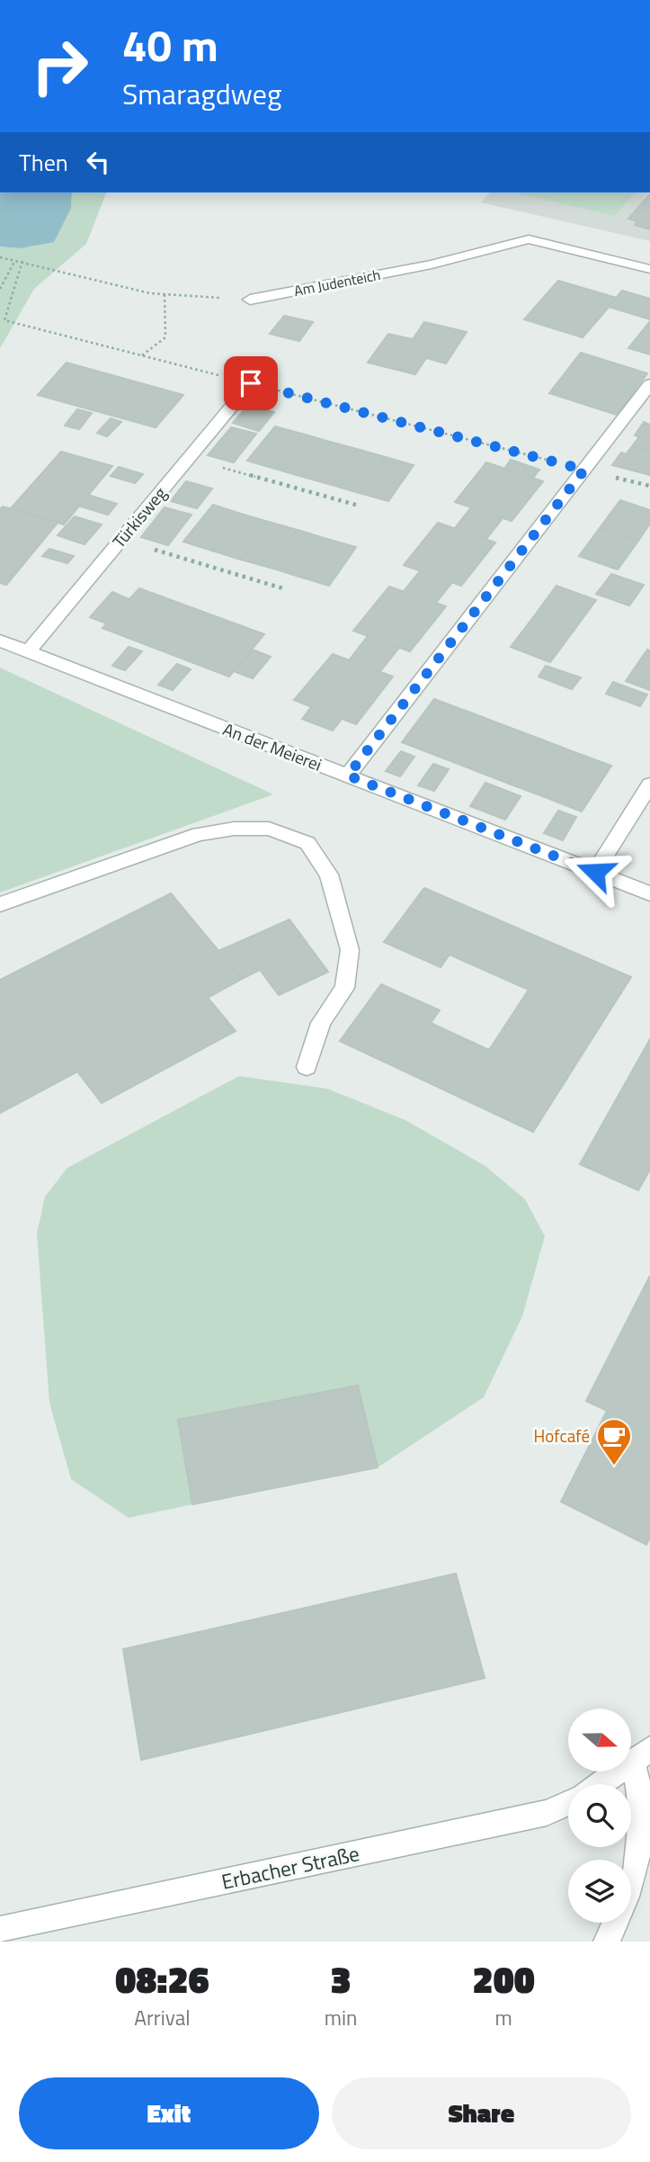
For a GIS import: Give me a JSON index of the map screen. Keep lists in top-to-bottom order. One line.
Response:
{"streets":{"street":["Am Judenteich","Türkisweg","An der Meierei","Erbacher Straße"]},"crossings":[["Türkisweg","An der Meierei"]],"places":{"cafe":["Hofcafé"]},"north":"right","page":{"turn":["40 m","Smaragdweg"],"then":"Then","eta":["08:26","Arrival","3","min","200","m"],"buttons":["Exit","Share"]}}
